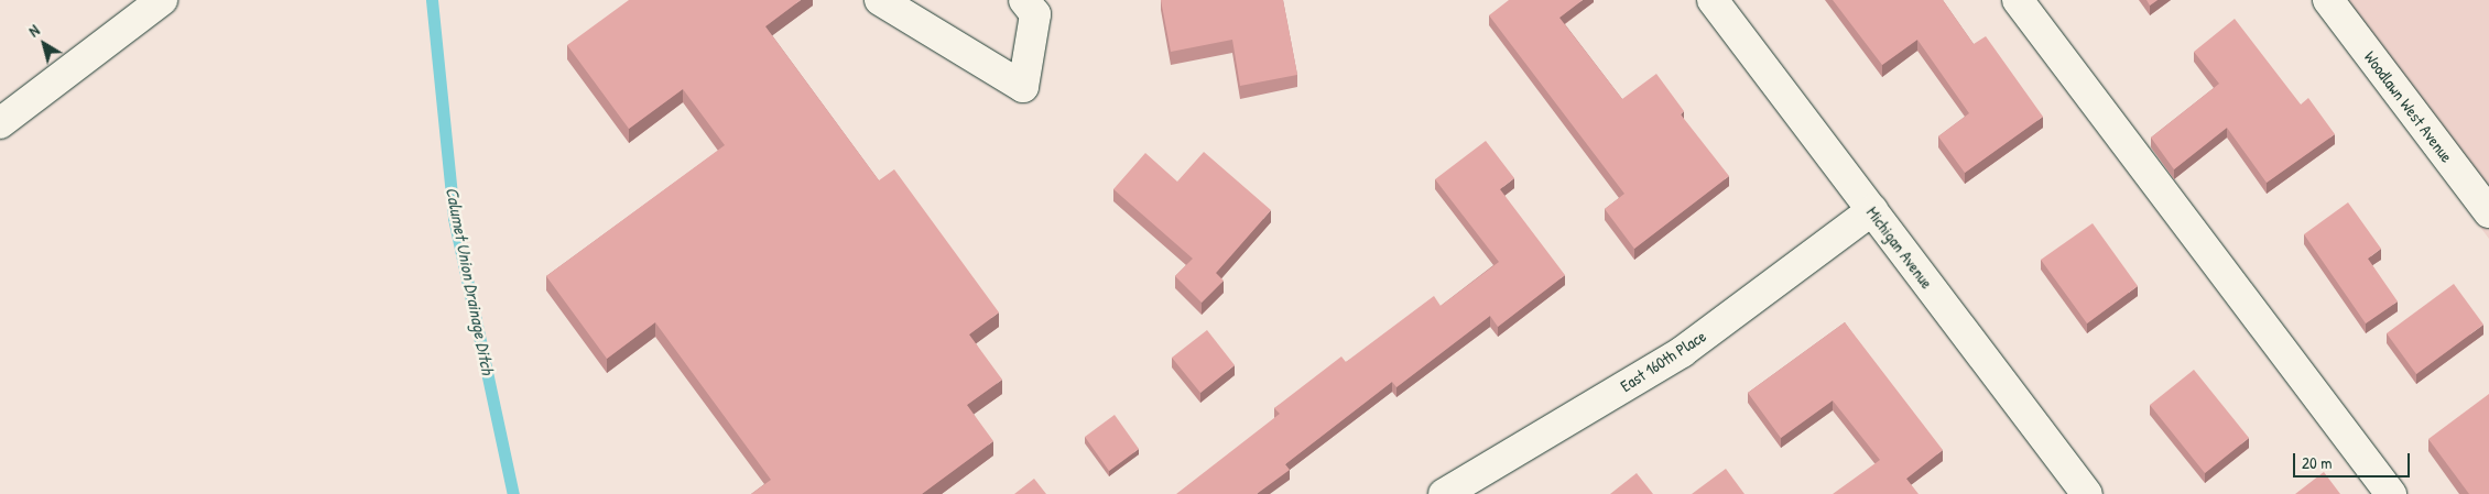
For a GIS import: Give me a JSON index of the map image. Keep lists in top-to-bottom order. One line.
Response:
{"streets":{"street":["Woodlawn West Avenue","Michigan Avenue","East 160th Place"]},"crossings":[["Michigan Avenue","East 160th Place"]],"water":["Calumet Union Drainage Ditch"],"scale_bar":"20 m","north":"top left"}
